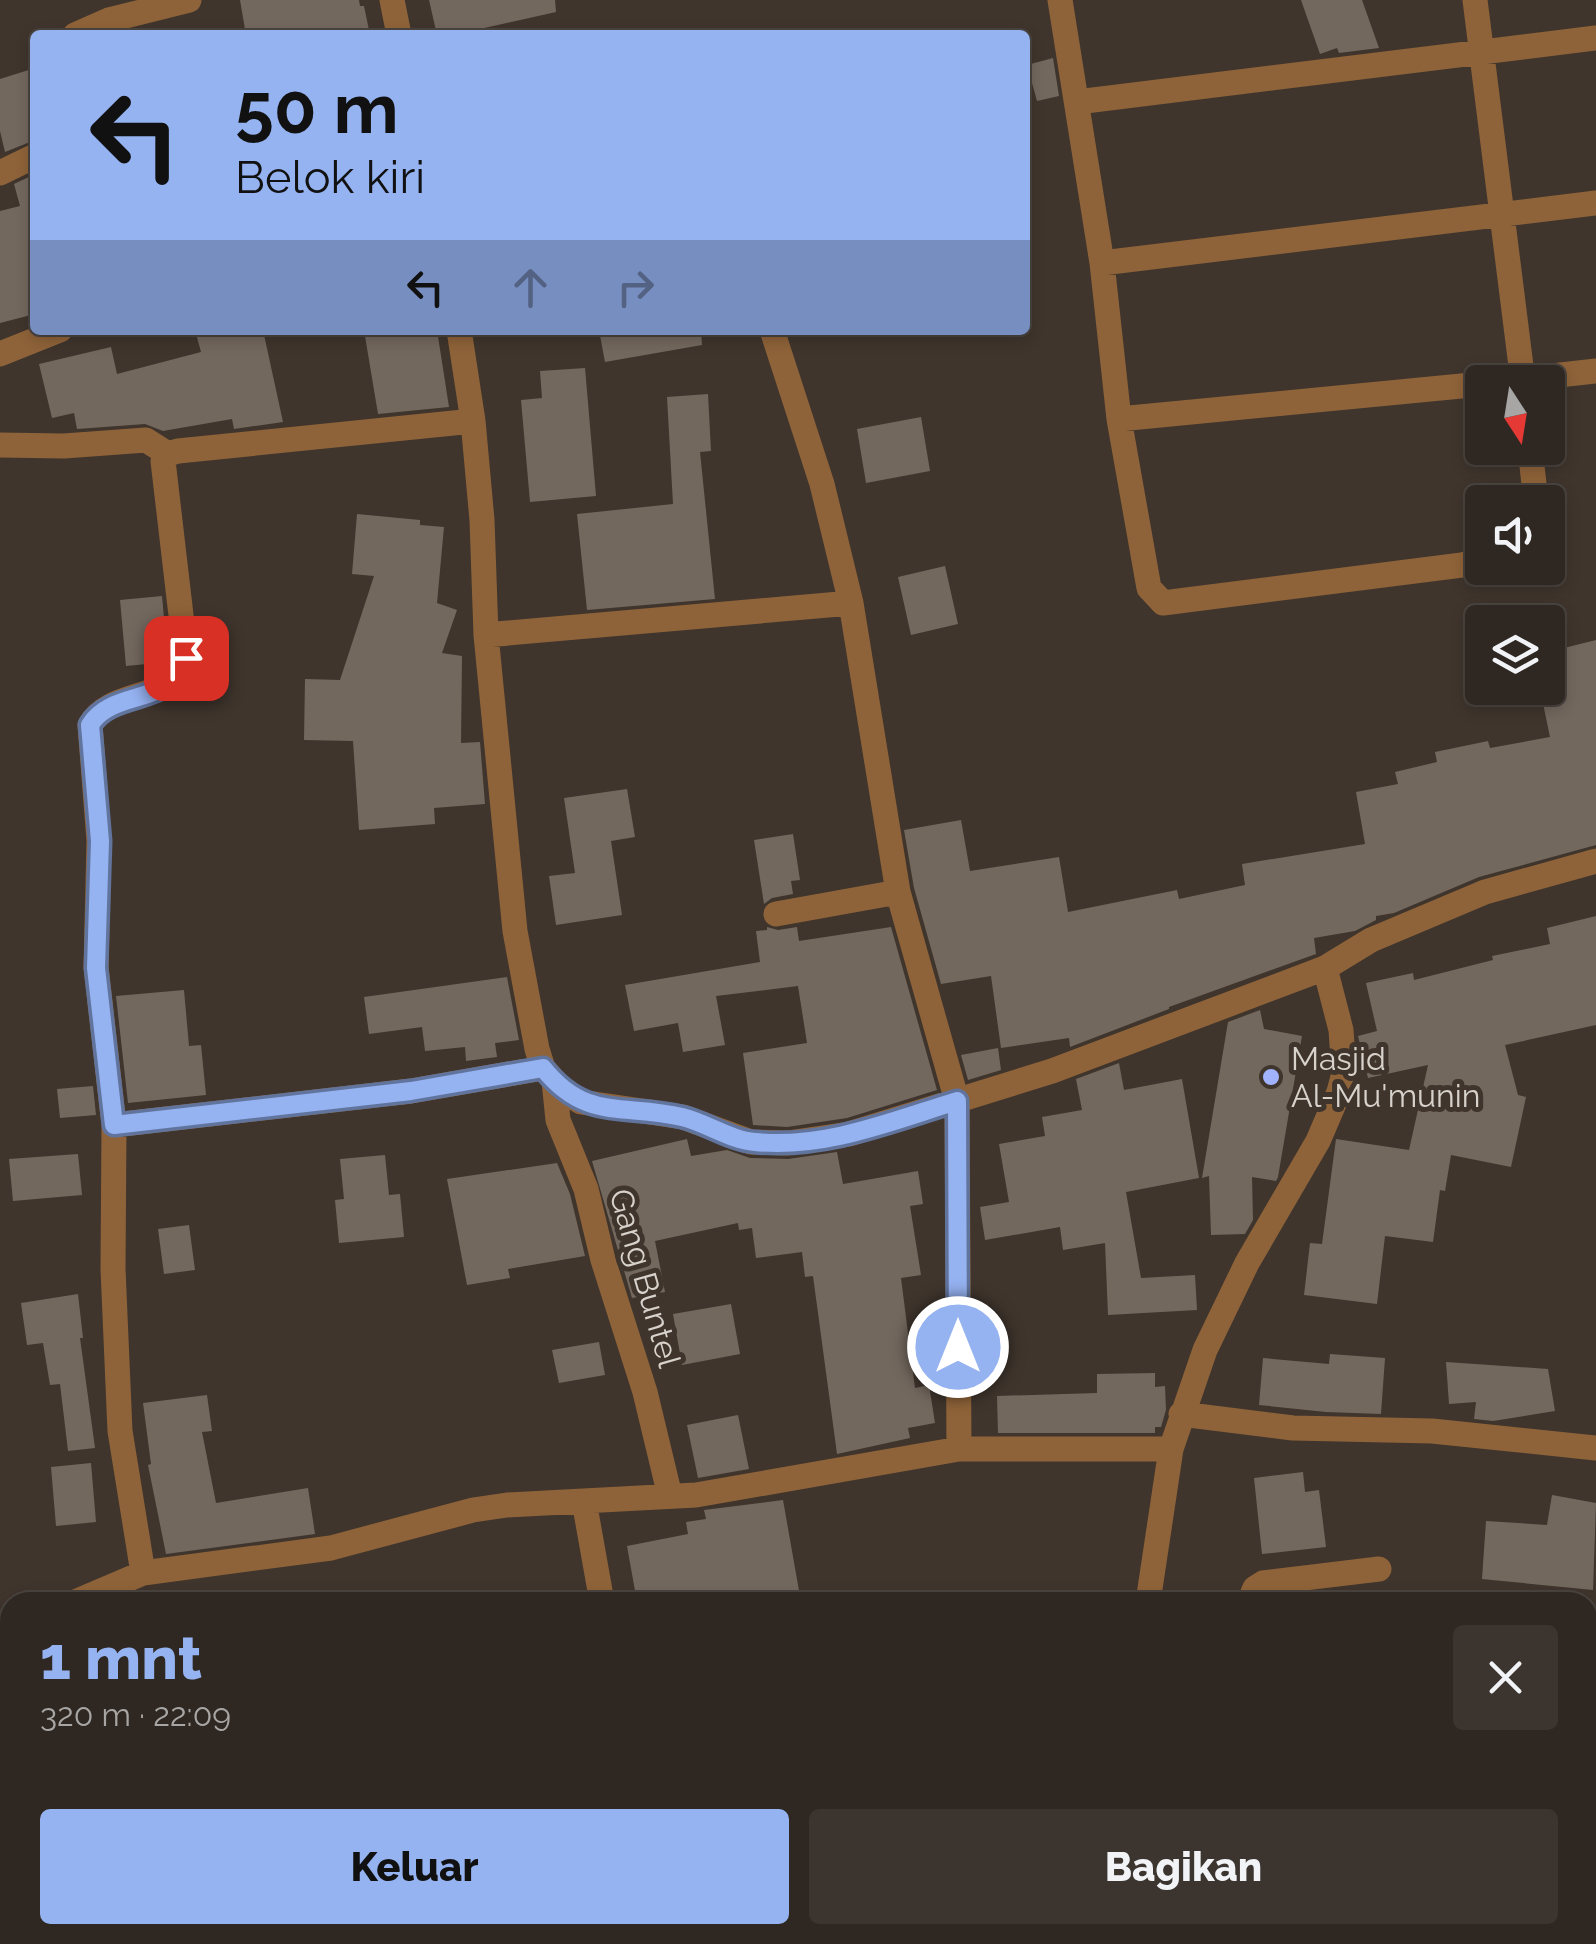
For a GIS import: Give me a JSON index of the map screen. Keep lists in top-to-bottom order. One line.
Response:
{"streets":{"street":["Gang Buntel"]},"places":["Masjid Al-Mu'munin"],"north":"bottom","page":{"turn":["50 m","Belok kiri"],"heading":["1 mnt","320 m · 22:09"],"buttons":["Keluar","Bagikan"]}}
